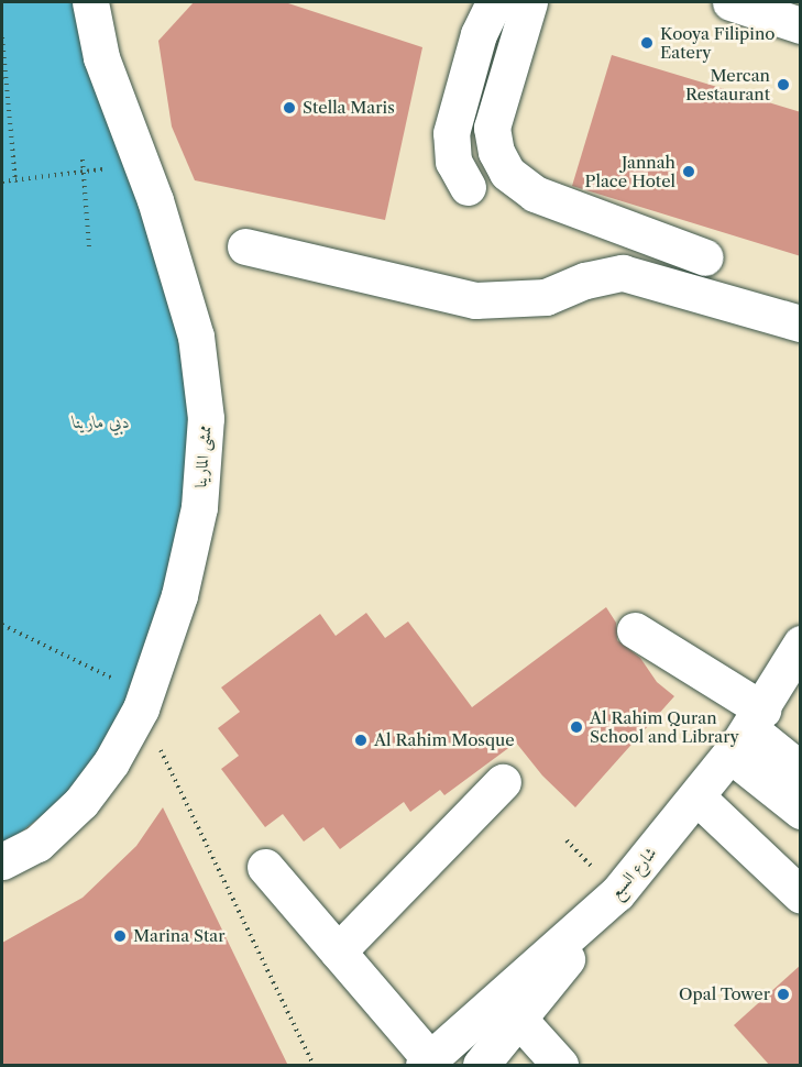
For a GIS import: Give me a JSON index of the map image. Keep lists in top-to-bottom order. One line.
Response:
{"streets":{"street":["ممشى المارينا","شارع السبع"]},"water":["دبي مارينا"],"places":["Kooya Filipino Eatery","Mercan Restaurant","Stella Maris","Jannah Place Hotel","Al Rahim Quran School and Library","Al Rahim Mosque","Marina Star","Opal Tower"]}
